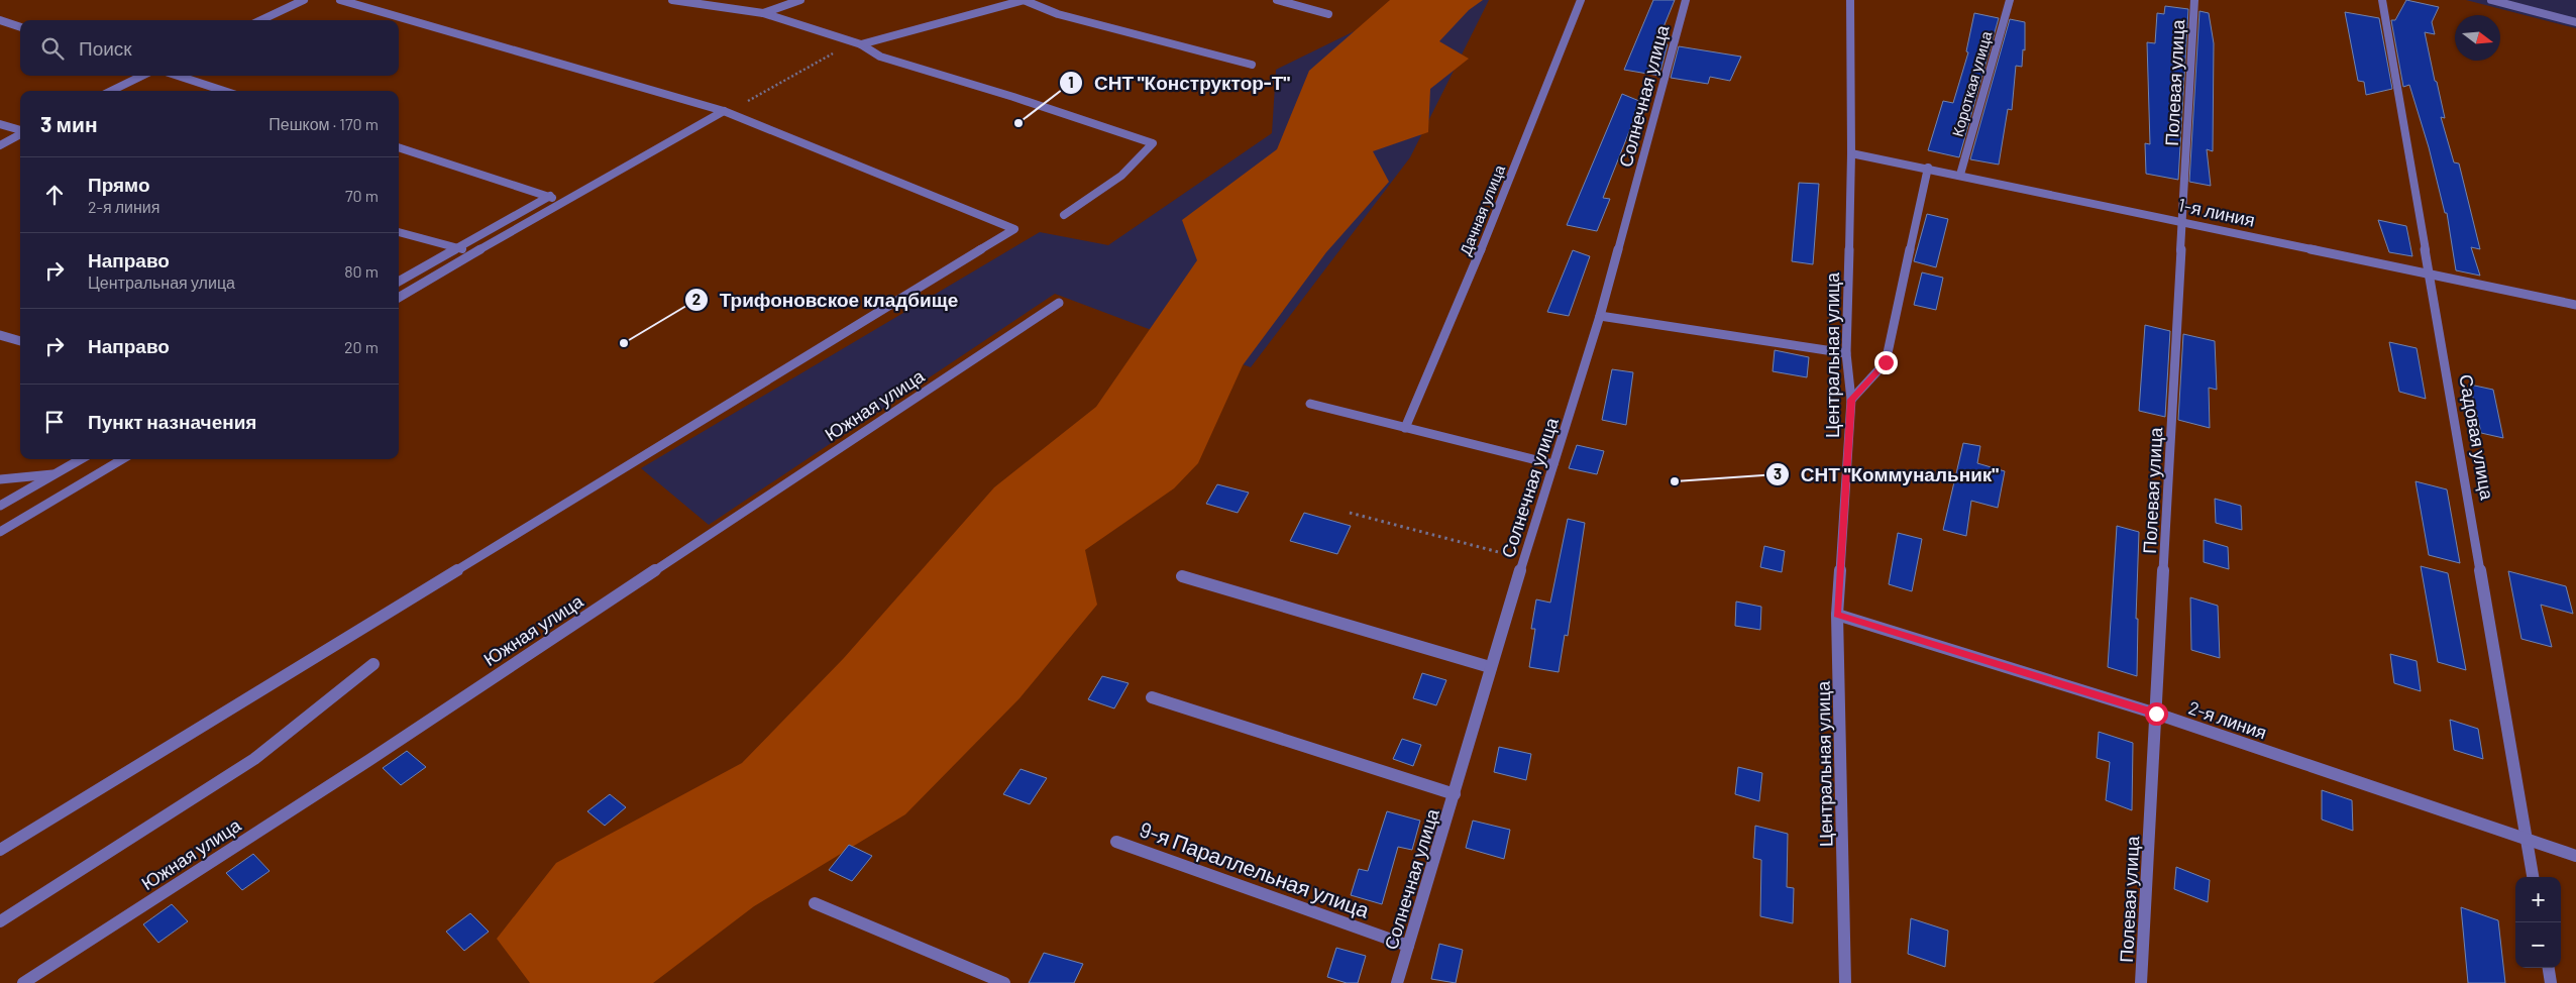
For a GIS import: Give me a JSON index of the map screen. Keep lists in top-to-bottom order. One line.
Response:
{"streets":{"street":["Полевая улица","Короткая улица","Солнечная улица","Дачная улица","1-я линия","Центральная улица","Южная улица","Садовая улица","2-я линия","9-я Параллельная улица"]},"crossings":[["Полевая улица","1-я линия"],["Полевая улица","2-я линия"],["Короткая улица","1-я линия"],["Солнечная улица","9-я Параллельная улица"],["1-я линия","Центральная улица"],["1-я линия","Садовая улица"],["Центральная улица","2-я линия"],["Садовая улица","2-я линия"]],"places":["СНТ \"Конструктор-Т\"","Трифоновское кладбище","СНТ \"Коммунальник\""],"north":"right","page":{"search":"Поиск","heading":["3 мин","Пешком · 170 m"],"list":[["Прямо","2-я линия","70 m"],["Направо","Центральная улица","80 m"],["Направо","20 m"],"Пункт назначения"],"map_buttons":["+","−"]}}
